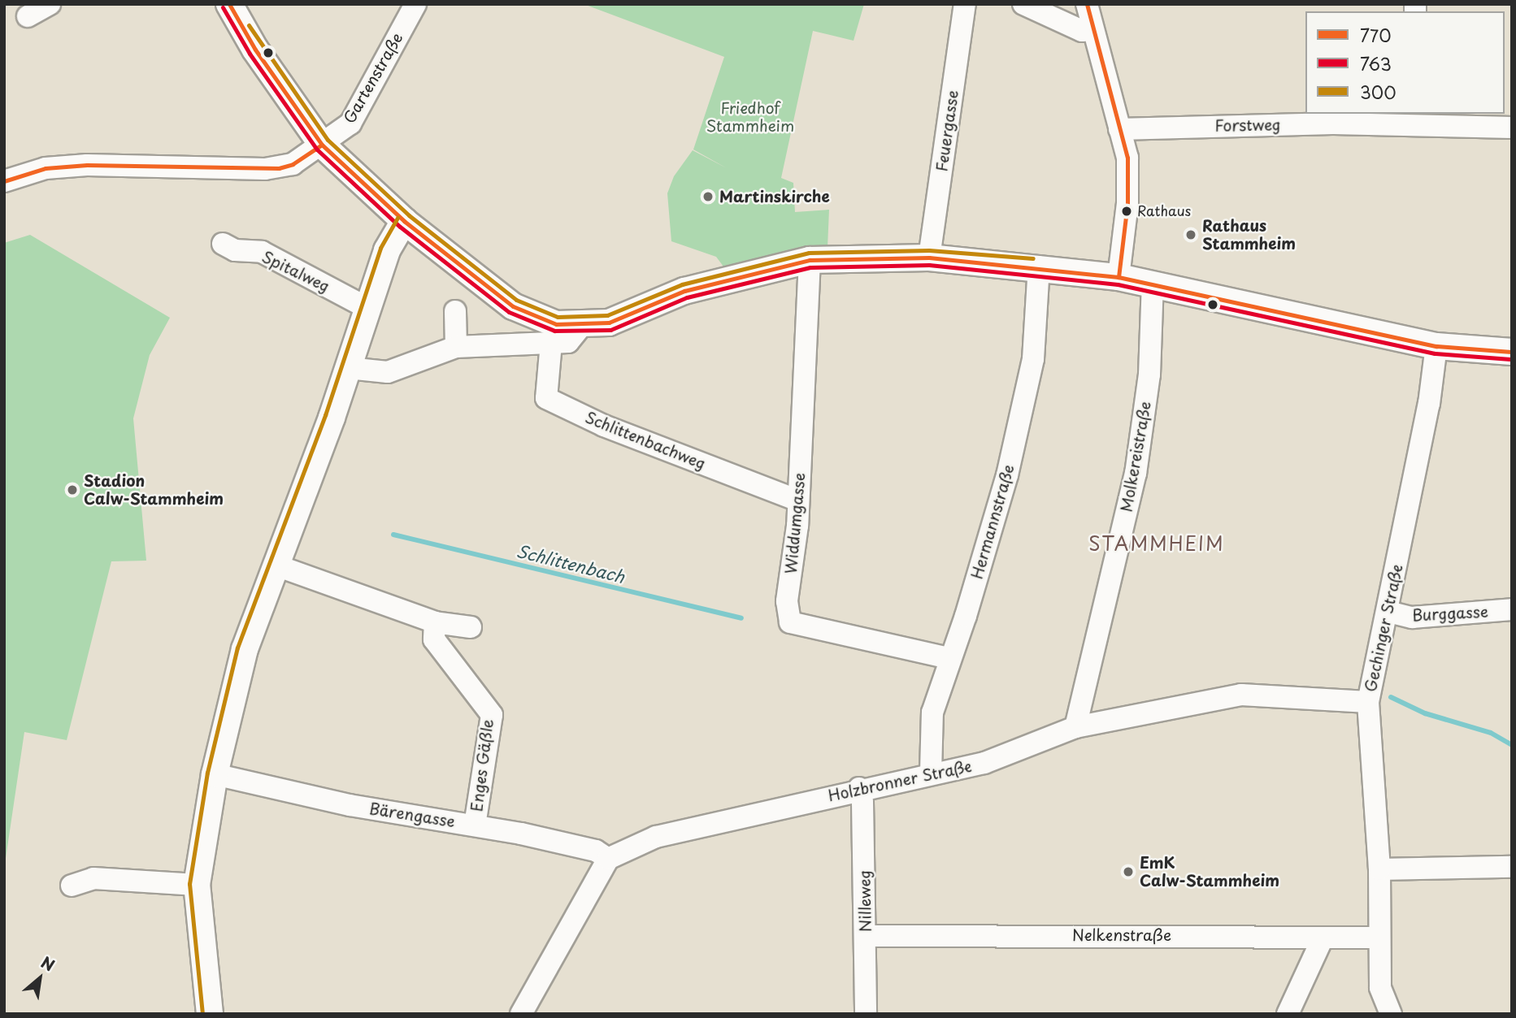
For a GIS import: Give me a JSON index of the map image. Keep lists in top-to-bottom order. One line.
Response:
{"streets":{"street":["Gartenstraße","Forstweg","Feuergasse","Spitalweg","Schlittenbachweg","Molkereistraße","Hermannstraße","Widdumgasse","Burggasse","Gechinger Straße","Enges Gäßle","Holzbronner Straße","Bärengasse","Nilleweg","Nelkenstraße"]},"crossings":[["Schlittenbachweg","Widdumgasse"],["Molkereistraße","Holzbronner Straße"],["Hermannstraße","Widdumgasse"],["Hermannstraße","Holzbronner Straße"],["Burggasse","Gechinger Straße"],["Gechinger Straße","Holzbronner Straße"],["Gechinger Straße","Nelkenstraße"],["Enges Gäßle","Bärengasse"],["Holzbronner Straße","Bärengasse"],["Holzbronner Straße","Nilleweg"],["Nilleweg","Nelkenstraße"]],"districts":["STAMMHEIM"],"water":["Schlittenbach"],"parks":["Friedhof Stammheim"],"places":["Martinskirche","Rathaus","Rathaus Stammheim","Stadion Calw-Stammheim","EmK Calw-Stammheim"],"lines":["transit line 770","transit line 763","transit line 300"],"legend":["770","763","300"],"north":"top right"}
